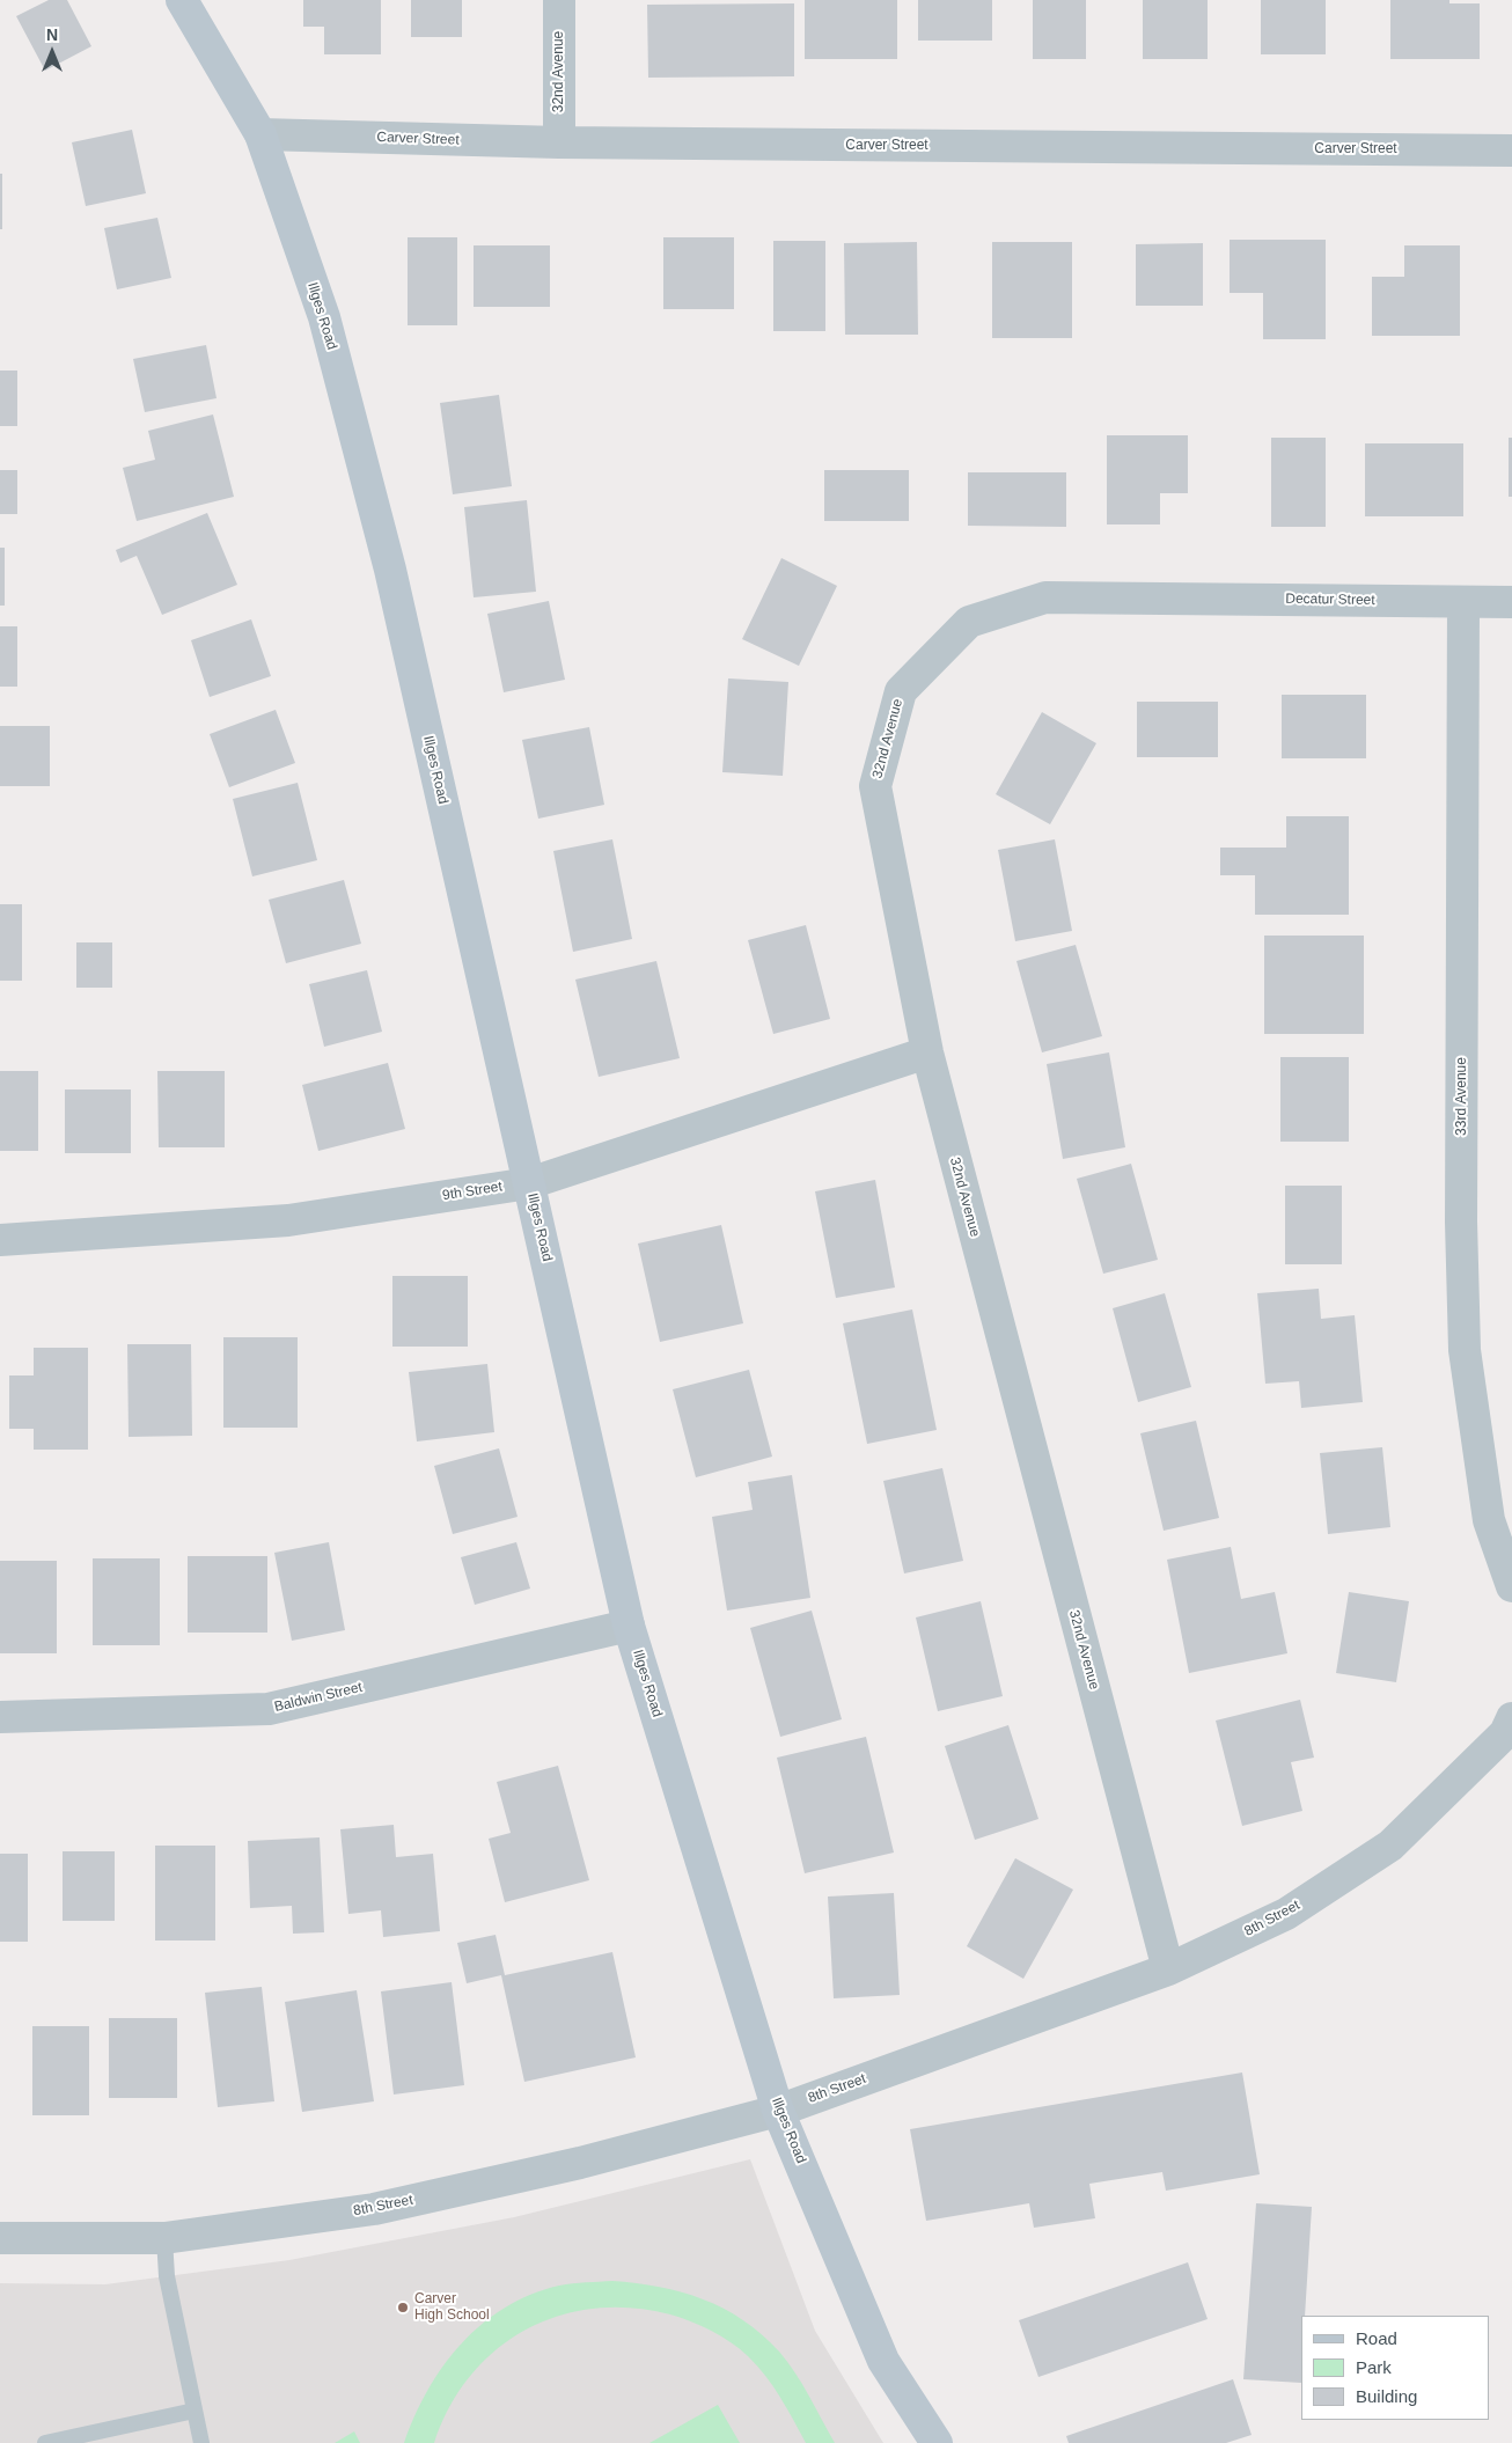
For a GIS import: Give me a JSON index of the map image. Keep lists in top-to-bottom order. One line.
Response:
{"streets":{"street":["32nd Avenue","Carver Street","Illges Road","Decatur Street","33rd Avenue","9th Street","Baldwin Street","8th Street"]},"crossings":[["32nd Avenue","Carver Street"],["32nd Avenue","Decatur Street"],["32nd Avenue","9th Street"],["32nd Avenue","8th Street"],["Carver Street","Illges Road"],["Illges Road","9th Street"],["Illges Road","Baldwin Street"],["Illges Road","8th Street"],["Decatur Street","33rd Avenue"]],"places":["Carver High School"],"legend":["Road","Park","Building"],"north":"top"}
